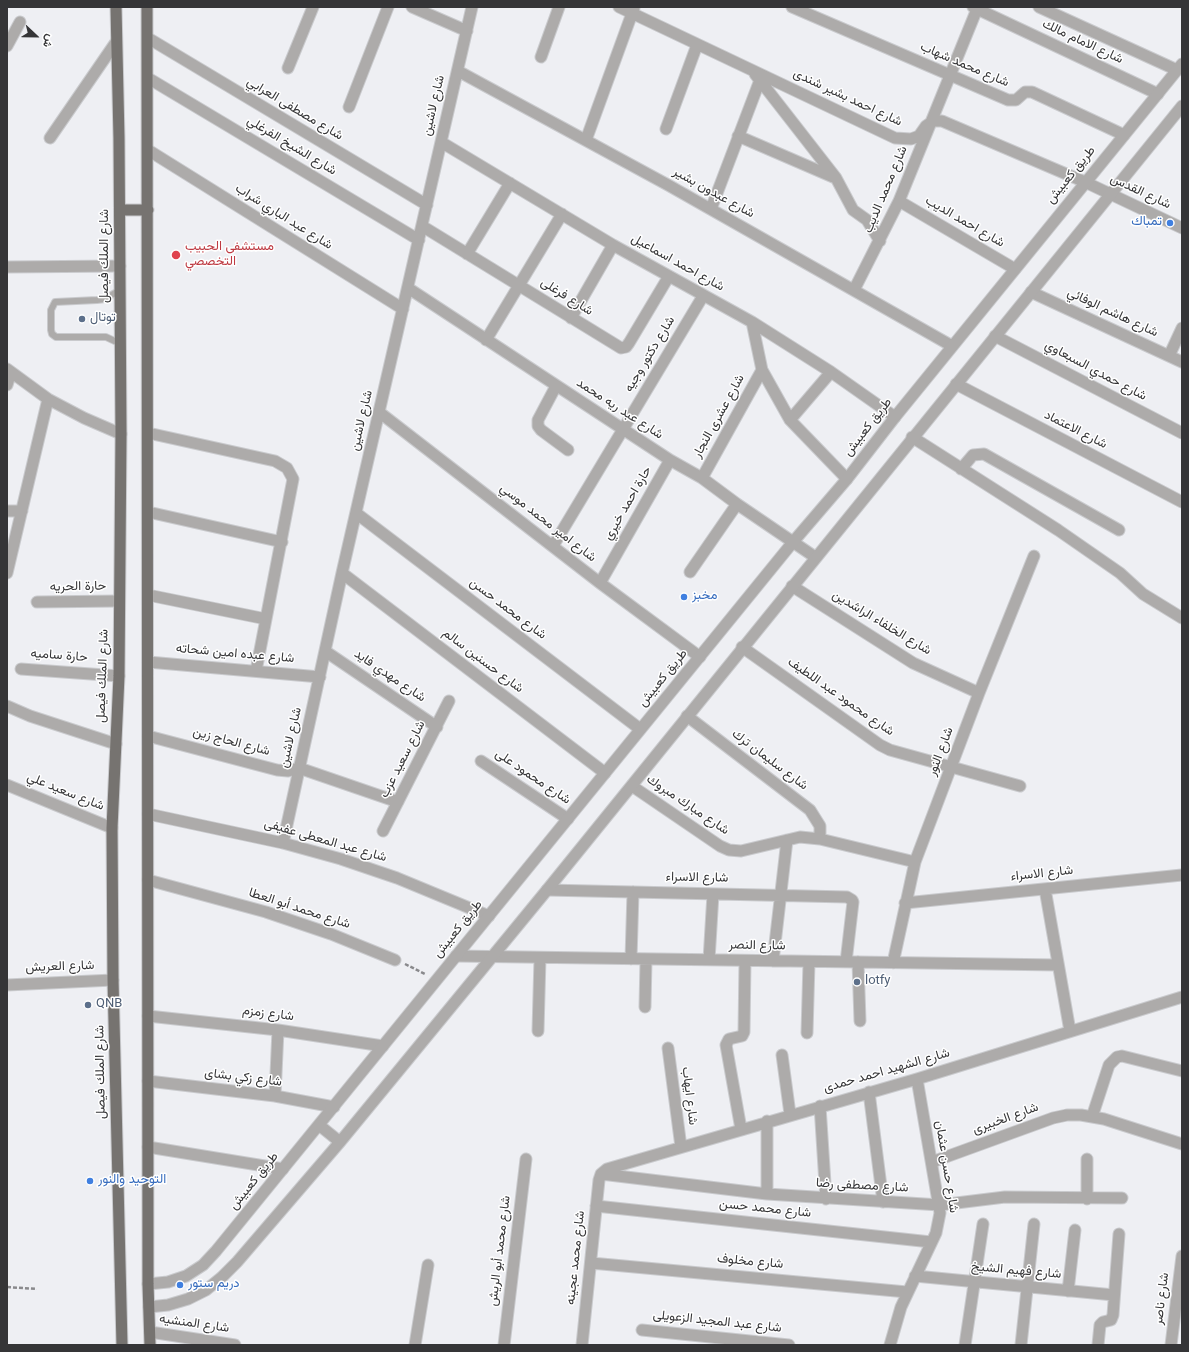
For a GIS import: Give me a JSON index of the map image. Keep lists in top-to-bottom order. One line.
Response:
{"streets":{"main road":["شارع الملك فيصل"],"street":["شارع الامام مالك","شارع محمد شهاب","شارع احمد بشير شندى","شارع لاشين","شارع مصطفى العرابي","شارع الشيخ الفرغلي","طريق كعبيش","شارع محمد الديب","شارع القدس","شارع عبدون بشير","شارع عبد الباري شراب","شارع احمد الديب","شارع احمد اسماعيل","شارع فرغلى","شارع هاشم الوفائي","شارع دكتور وجيه","شارع حمدي السبعاوي","شارع عبد ريه محمد","شارع عشرى النجار","شارع الاعتماد","حارة احمد خيري","شارع امير محمد موسي","حارة الحريه","شارع محمد حسن","شارع الخلفاء الراشدين","شارع عبده امين شحاته","حارة ساميه","شارع حسنين سالم","شارع مهدي فايد","شارع محمود عبد اللطيف","شارع الحاج زين","شارع النور","شارع سعيد عزب","شارع سليمان ترك","شارع محمود على","شارع سعيد علي","شارع مبارك مبروك","شارع عبد المعطى عفيفى","شارع الاسراء","شارع محمد أبو العطا","شارع النصر","شارع العريش","شارع زمزم","شارع الشهيد احمد حمدى","شارع زكي بشاى","شارع ايهاب","شارع الخبيرى","شارع حسن عثمان","شارع مصطفى رضا","شارع محمد أبو الريش","شارع محمد عجينه","شارع مخلوف","شارع فهيم الشيخ","شارع ناصر","شارع عبد المجيد الزعويلى","شارع المنشيه"]},"crossings":[["شارع الامام مالك","طريق كعبيش"],["شارع الامام مالك","شارع محمد الديب"],["شارع محمد شهاب","طريق كعبيش"],["شارع محمد شهاب","شارع محمد الديب"],["شارع احمد بشير شندى","شارع محمد الديب"],["شارع لاشين","شارع مصطفى العرابي"],["شارع لاشين","شارع الشيخ الفرغلي"],["شارع لاشين","شارع عبدون بشير"],["شارع لاشين","شارع عبد الباري شراب"],["شارع لاشين","شارع احمد اسماعيل"],["شارع لاشين","شارع فرغلى"],["شارع لاشين","شارع عبد ريه محمد"],["شارع لاشين","شارع امير محمد موسي"],["شارع لاشين","شارع محمد حسن"],["شارع لاشين","شارع عبده امين شحاته"],["شارع لاشين","شارع حسنين سالم"],["شارع لاشين","شارع مهدي فايد"],["شارع لاشين","شارع الحاج زين"],["شارع لاشين","شارع عبد المعطى عفيفى"],["طريق كعبيش","شارع القدس"],["طريق كعبيش","شارع عبدون بشير"],["طريق كعبيش","شارع احمد الديب"],["طريق كعبيش","شارع احمد اسماعيل"],["طريق كعبيش","شارع عبد ريه محمد"],["طريق كعبيش","شارع امير محمد موسي"],["طريق كعبيش","شارع محمد حسن"],["طريق كعبيش","شارع حسنين سالم"],["طريق كعبيش","شارع محمود على"],["طريق كعبيش","شارع عبد المعطى عفيفى"],["طريق كعبيش","شارع النصر"],["طريق كعبيش","شارع زمزم"],["طريق كعبيش","شارع زكي بشاى"],["شارع محمد الديب","شارع عبدون بشير"],["شارع محمد الديب","شارع احمد الديب"],["شارع الملك فيصل","حارة الحريه"],["شارع الملك فيصل","حارة ساميه"],["شارع الملك فيصل","شارع سعيد علي"],["شارع الملك فيصل","شارع العريش"],["شارع احمد اسماعيل","شارع فرغلى"],["شارع احمد اسماعيل","شارع دكتور وجيه"],["شارع دكتور وجيه","شارع عبد ريه محمد"],["شارع دكتور وجيه","شارع امير محمد موسي"],["شارع عبد ريه محمد","شارع عشرى النجار"],["شارع عبد ريه محمد","حارة احمد خيري"],["حارة احمد خيري","شارع امير محمد موسي"],["شارع محمد حسن","شارع حسن عثمان"],["شارع محمد حسن","شارع محمد عجينه"],["شارع الخلفاء الراشدين","شارع النور"],["شارع مهدي فايد","شارع سعيد عزب"],["شارع محمود عبد اللطيف","شارع النور"],["شارع الحاج زين","شارع سعيد عزب"],["شارع النور","شارع مبارك مبروك"],["شارع النور","شارع الاسراء"],["شارع النور","شارع النصر"],["شارع سليمان ترك","شارع مبارك مبروك"],["شارع الاسراء","شارع النصر"],["شارع الشهيد احمد حمدى","شارع ايهاب"],["شارع الشهيد احمد حمدى","شارع حسن عثمان"],["شارع الشهيد احمد حمدى","شارع مصطفى رضا"],["شارع الشهيد احمد حمدى","شارع محمد عجينه"],["شارع الخبيرى","شارع حسن عثمان"],["شارع حسن عثمان","شارع مصطفى رضا"],["شارع حسن عثمان","شارع مخلوف"],["شارع حسن عثمان","شارع فهيم الشيخ"],["شارع مصطفى رضا","شارع محمد عجينه"],["شارع محمد عجينه","شارع مخلوف"]],"places":["تمباك","مستشفى الحبيب التخصصي","توتال","مخبز","lotfy","QNB","التوحيد والنور","دريم ستور"],"north":"right"}
